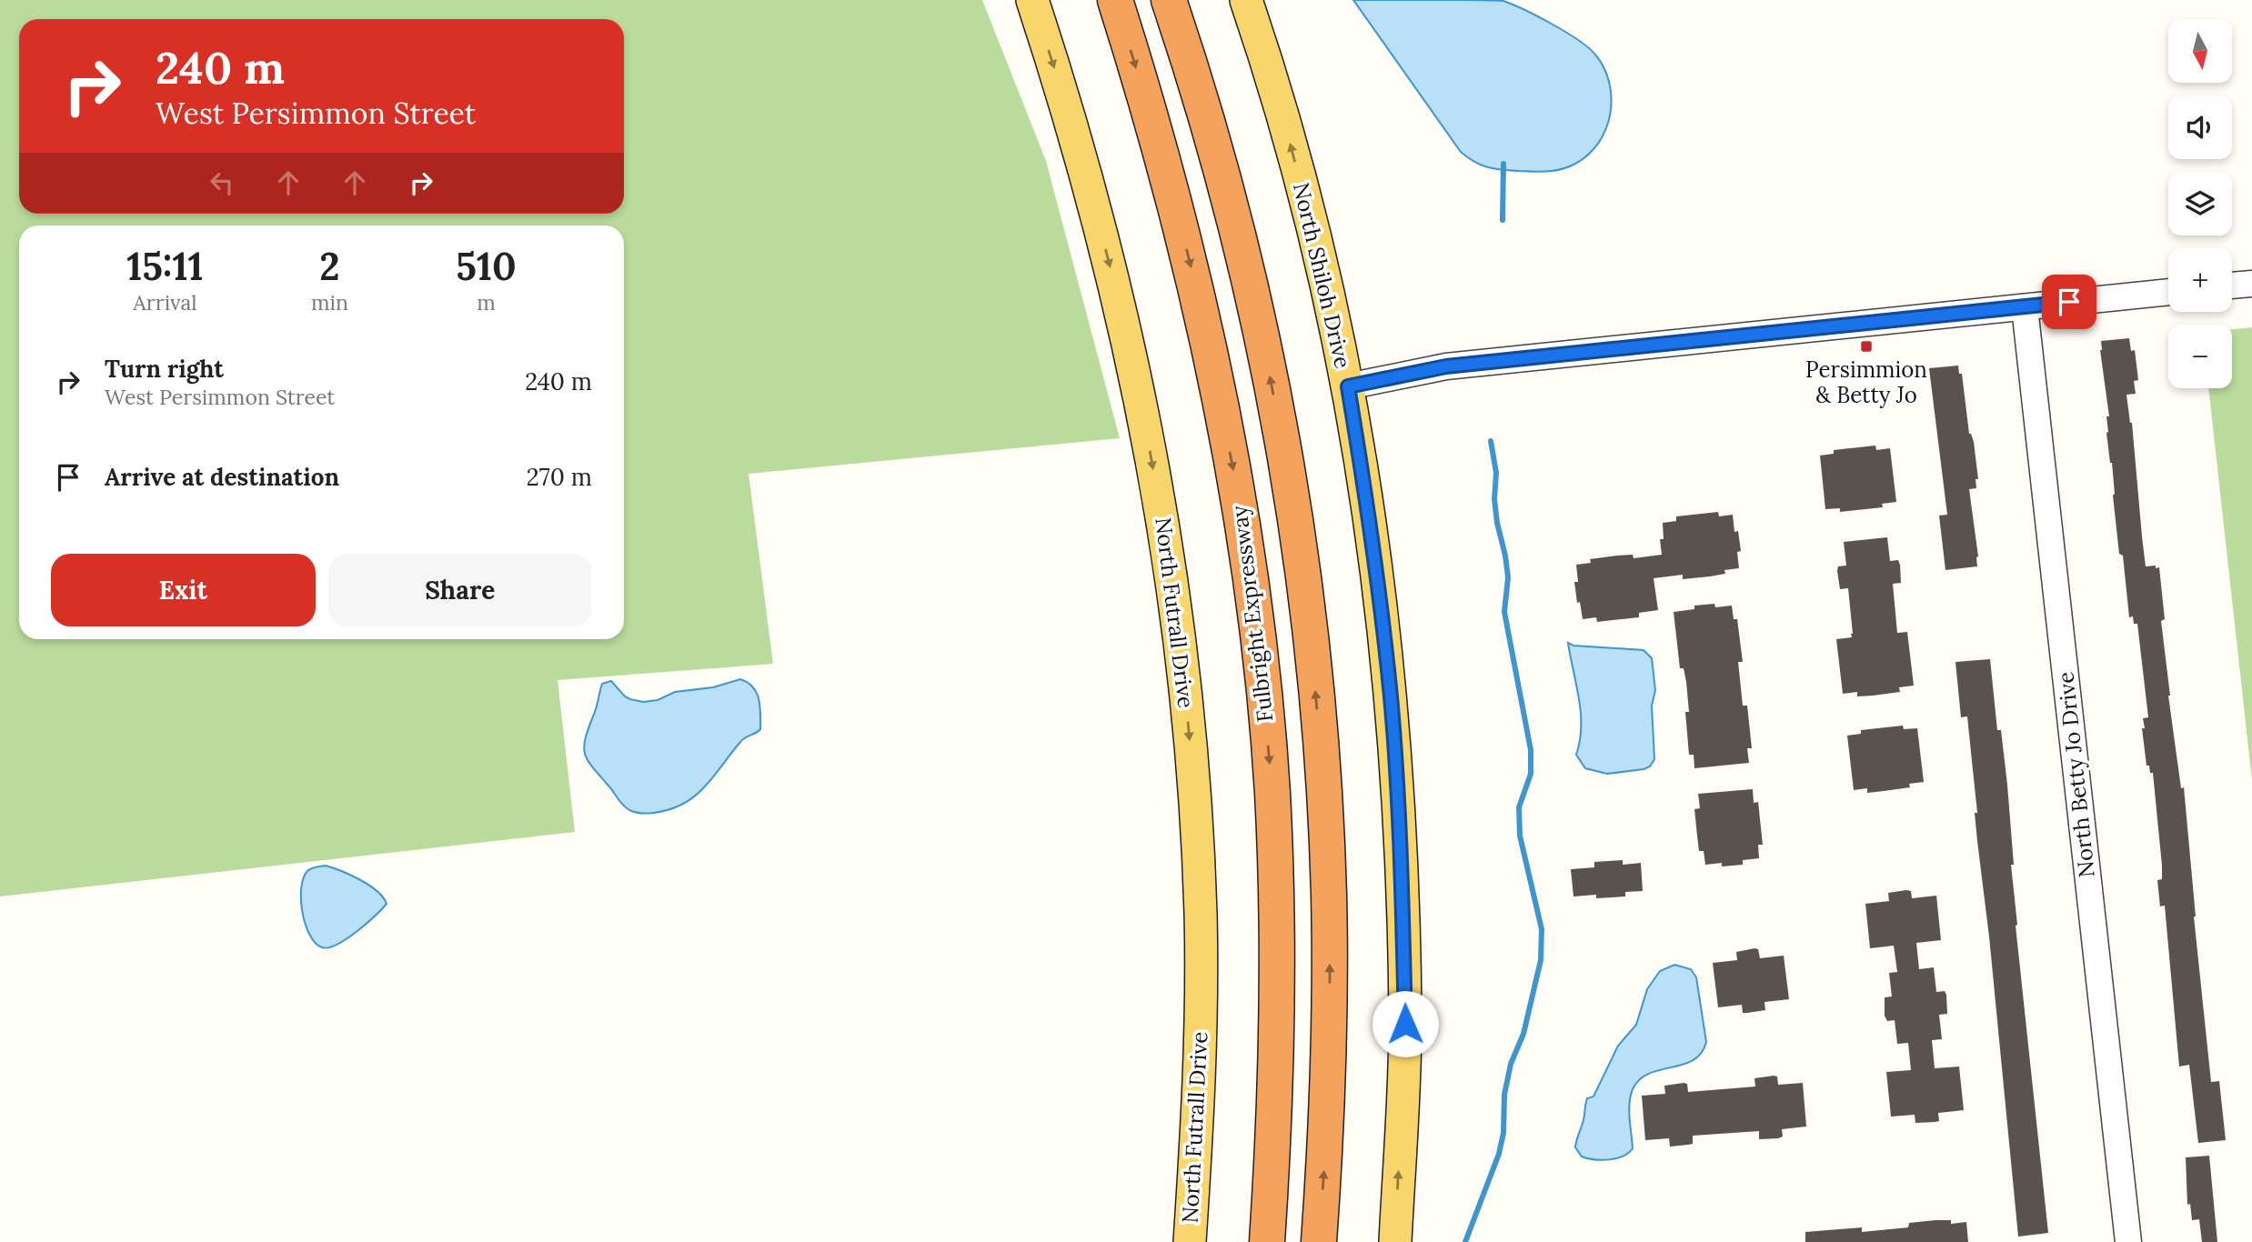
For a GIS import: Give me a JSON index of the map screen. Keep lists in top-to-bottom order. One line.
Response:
{"streets":{"highway":["Fulbright Expressway"],"main road":["North Shiloh Drive","North Futrall Drive"],"street":["North Betty Jo Drive"]},"one_way":["North Shiloh Drive","North Futrall Drive"],"places":{"transit":["Persimmion & Betty Jo"]},"north":"bottom","page":{"map_buttons":["+","−"],"turn":["240 m","West Persimmon Street"],"eta":["15:11","Arrival","2","min","510","m"],"list":[{"name":"Turn right","note":"West Persimmon Street","value":"240 m"},{"name":"Arrive at destination","value":"270 m"}],"buttons":["Exit","Share"]}}
